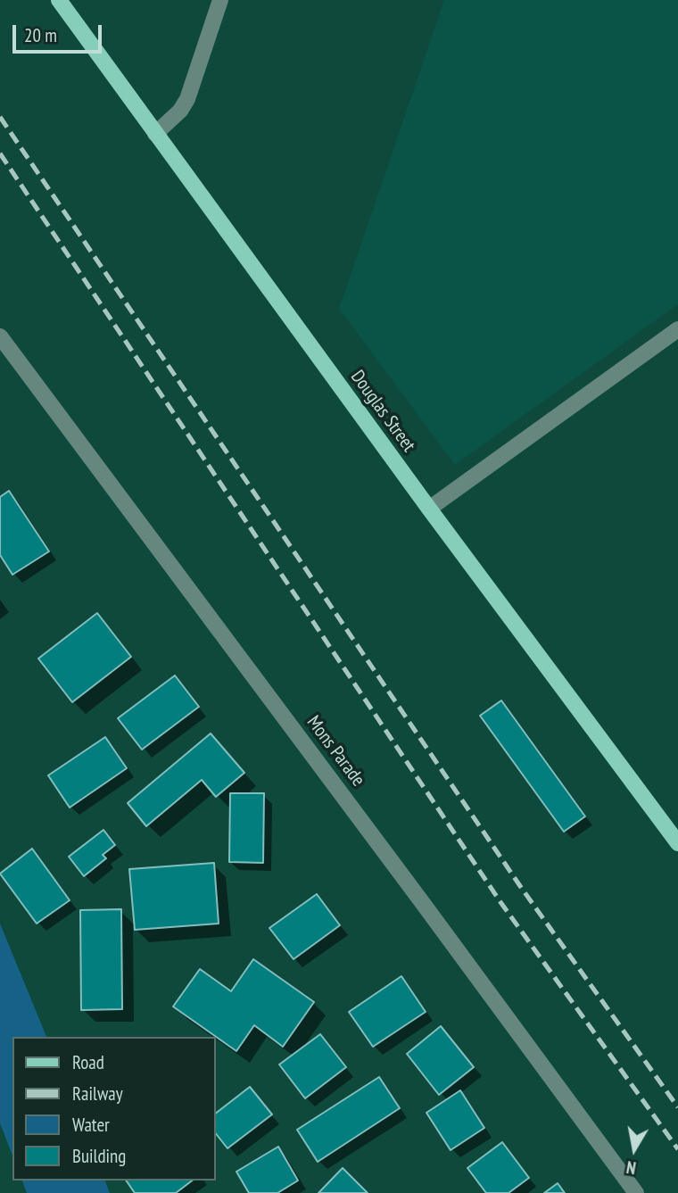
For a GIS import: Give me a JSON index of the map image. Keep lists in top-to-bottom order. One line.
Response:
{"streets":{"main road":["Douglas Street"],"street":["Mons Parade"]},"legend":["Road","Railway","Water","Building"],"scale_bar":"20 m","north":"bottom"}
